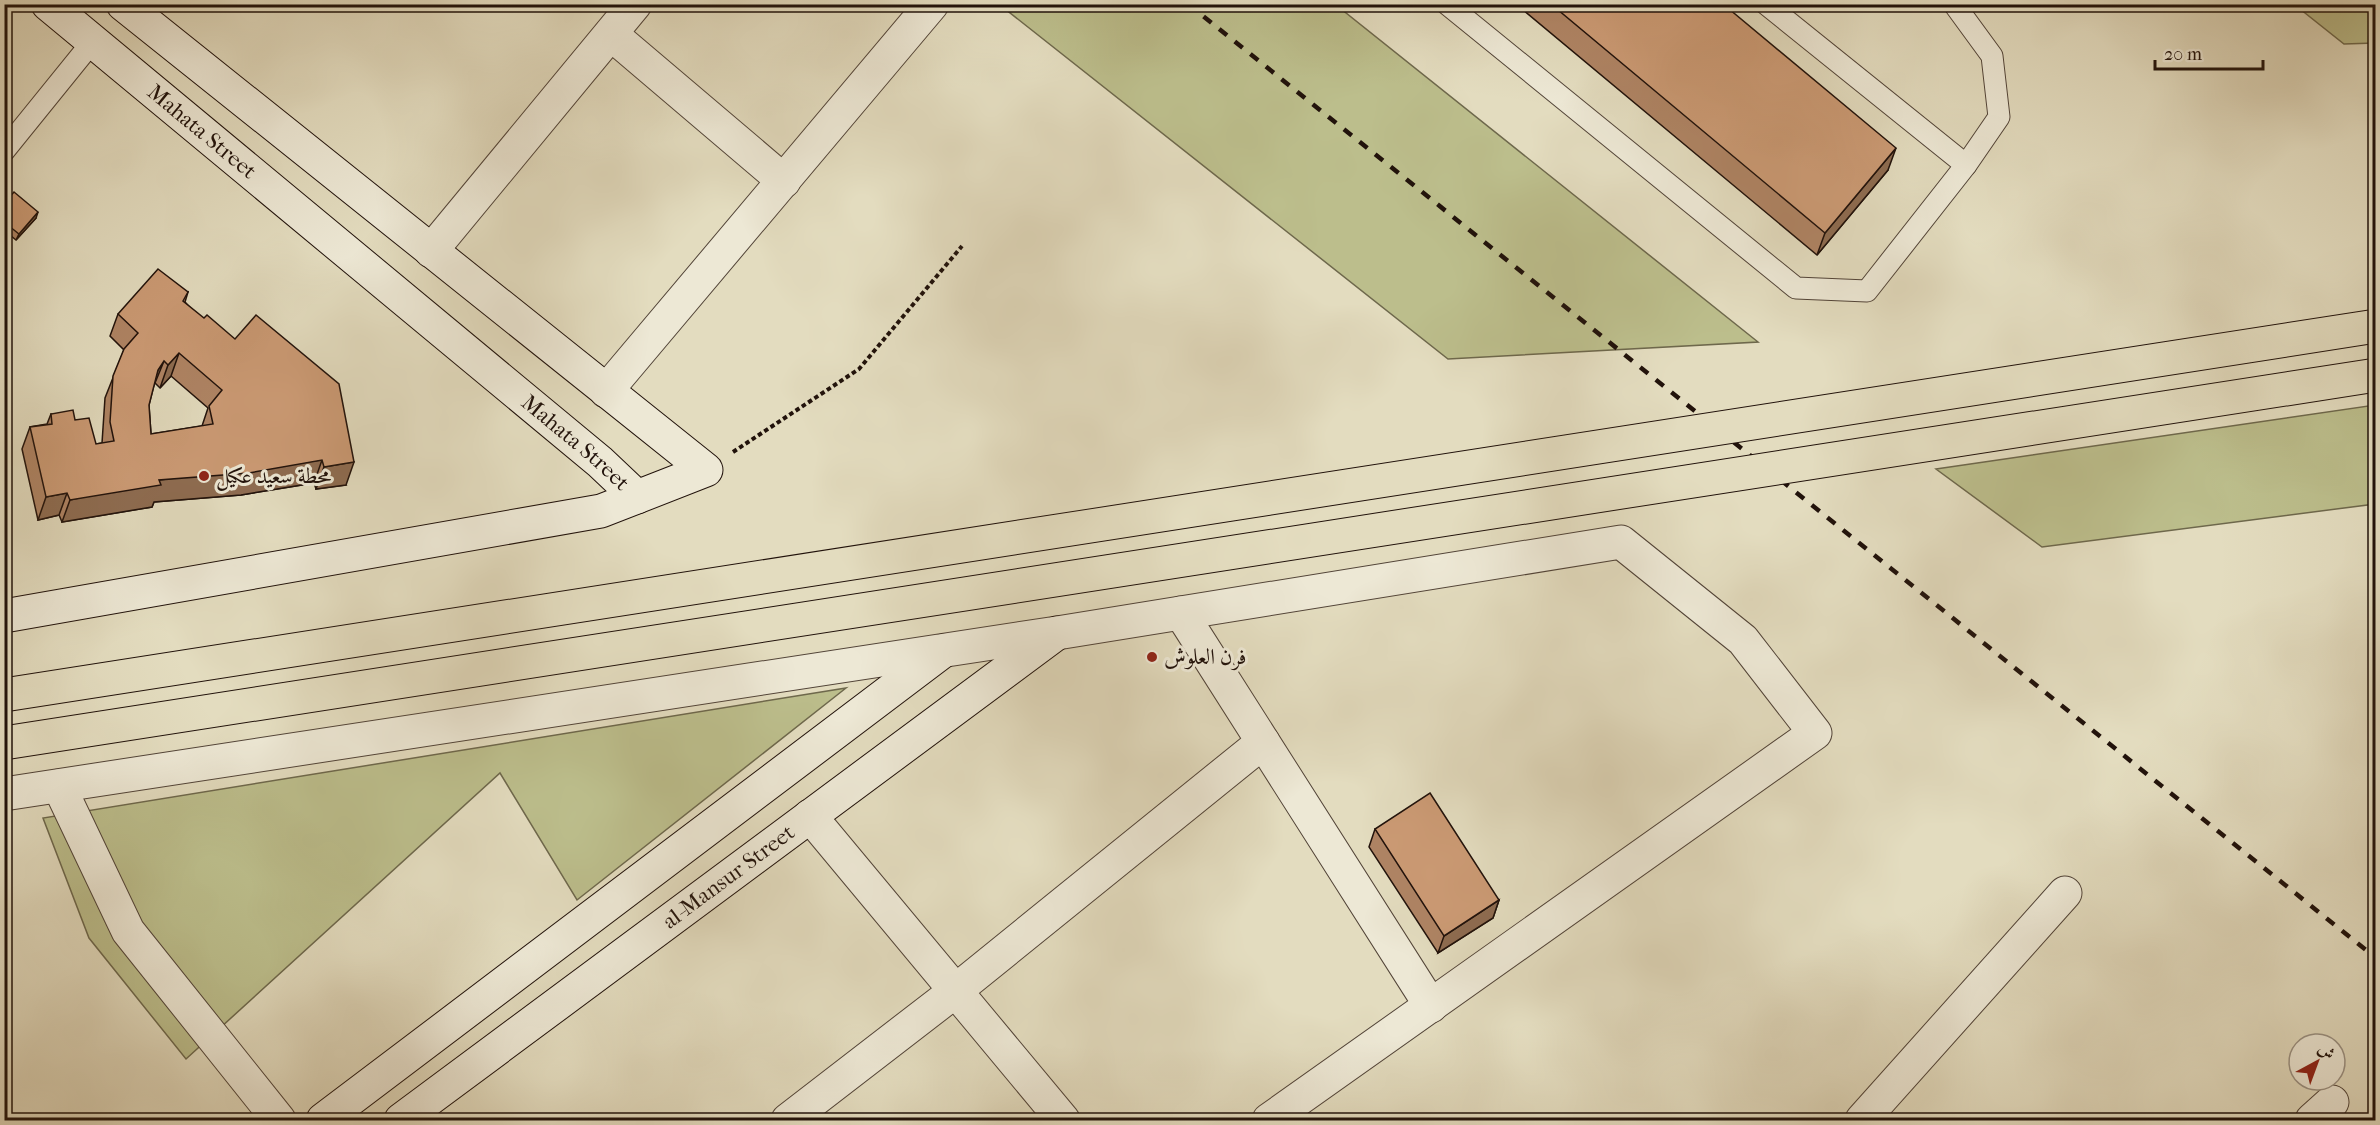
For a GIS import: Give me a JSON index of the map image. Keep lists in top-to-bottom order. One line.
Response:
{"streets":{"street":["Mahata Street","al-Mansur Street"]},"places":["محطة سعيد عكيل","فرن العلوش"],"scale_bar":"20 m","north":"top right"}
